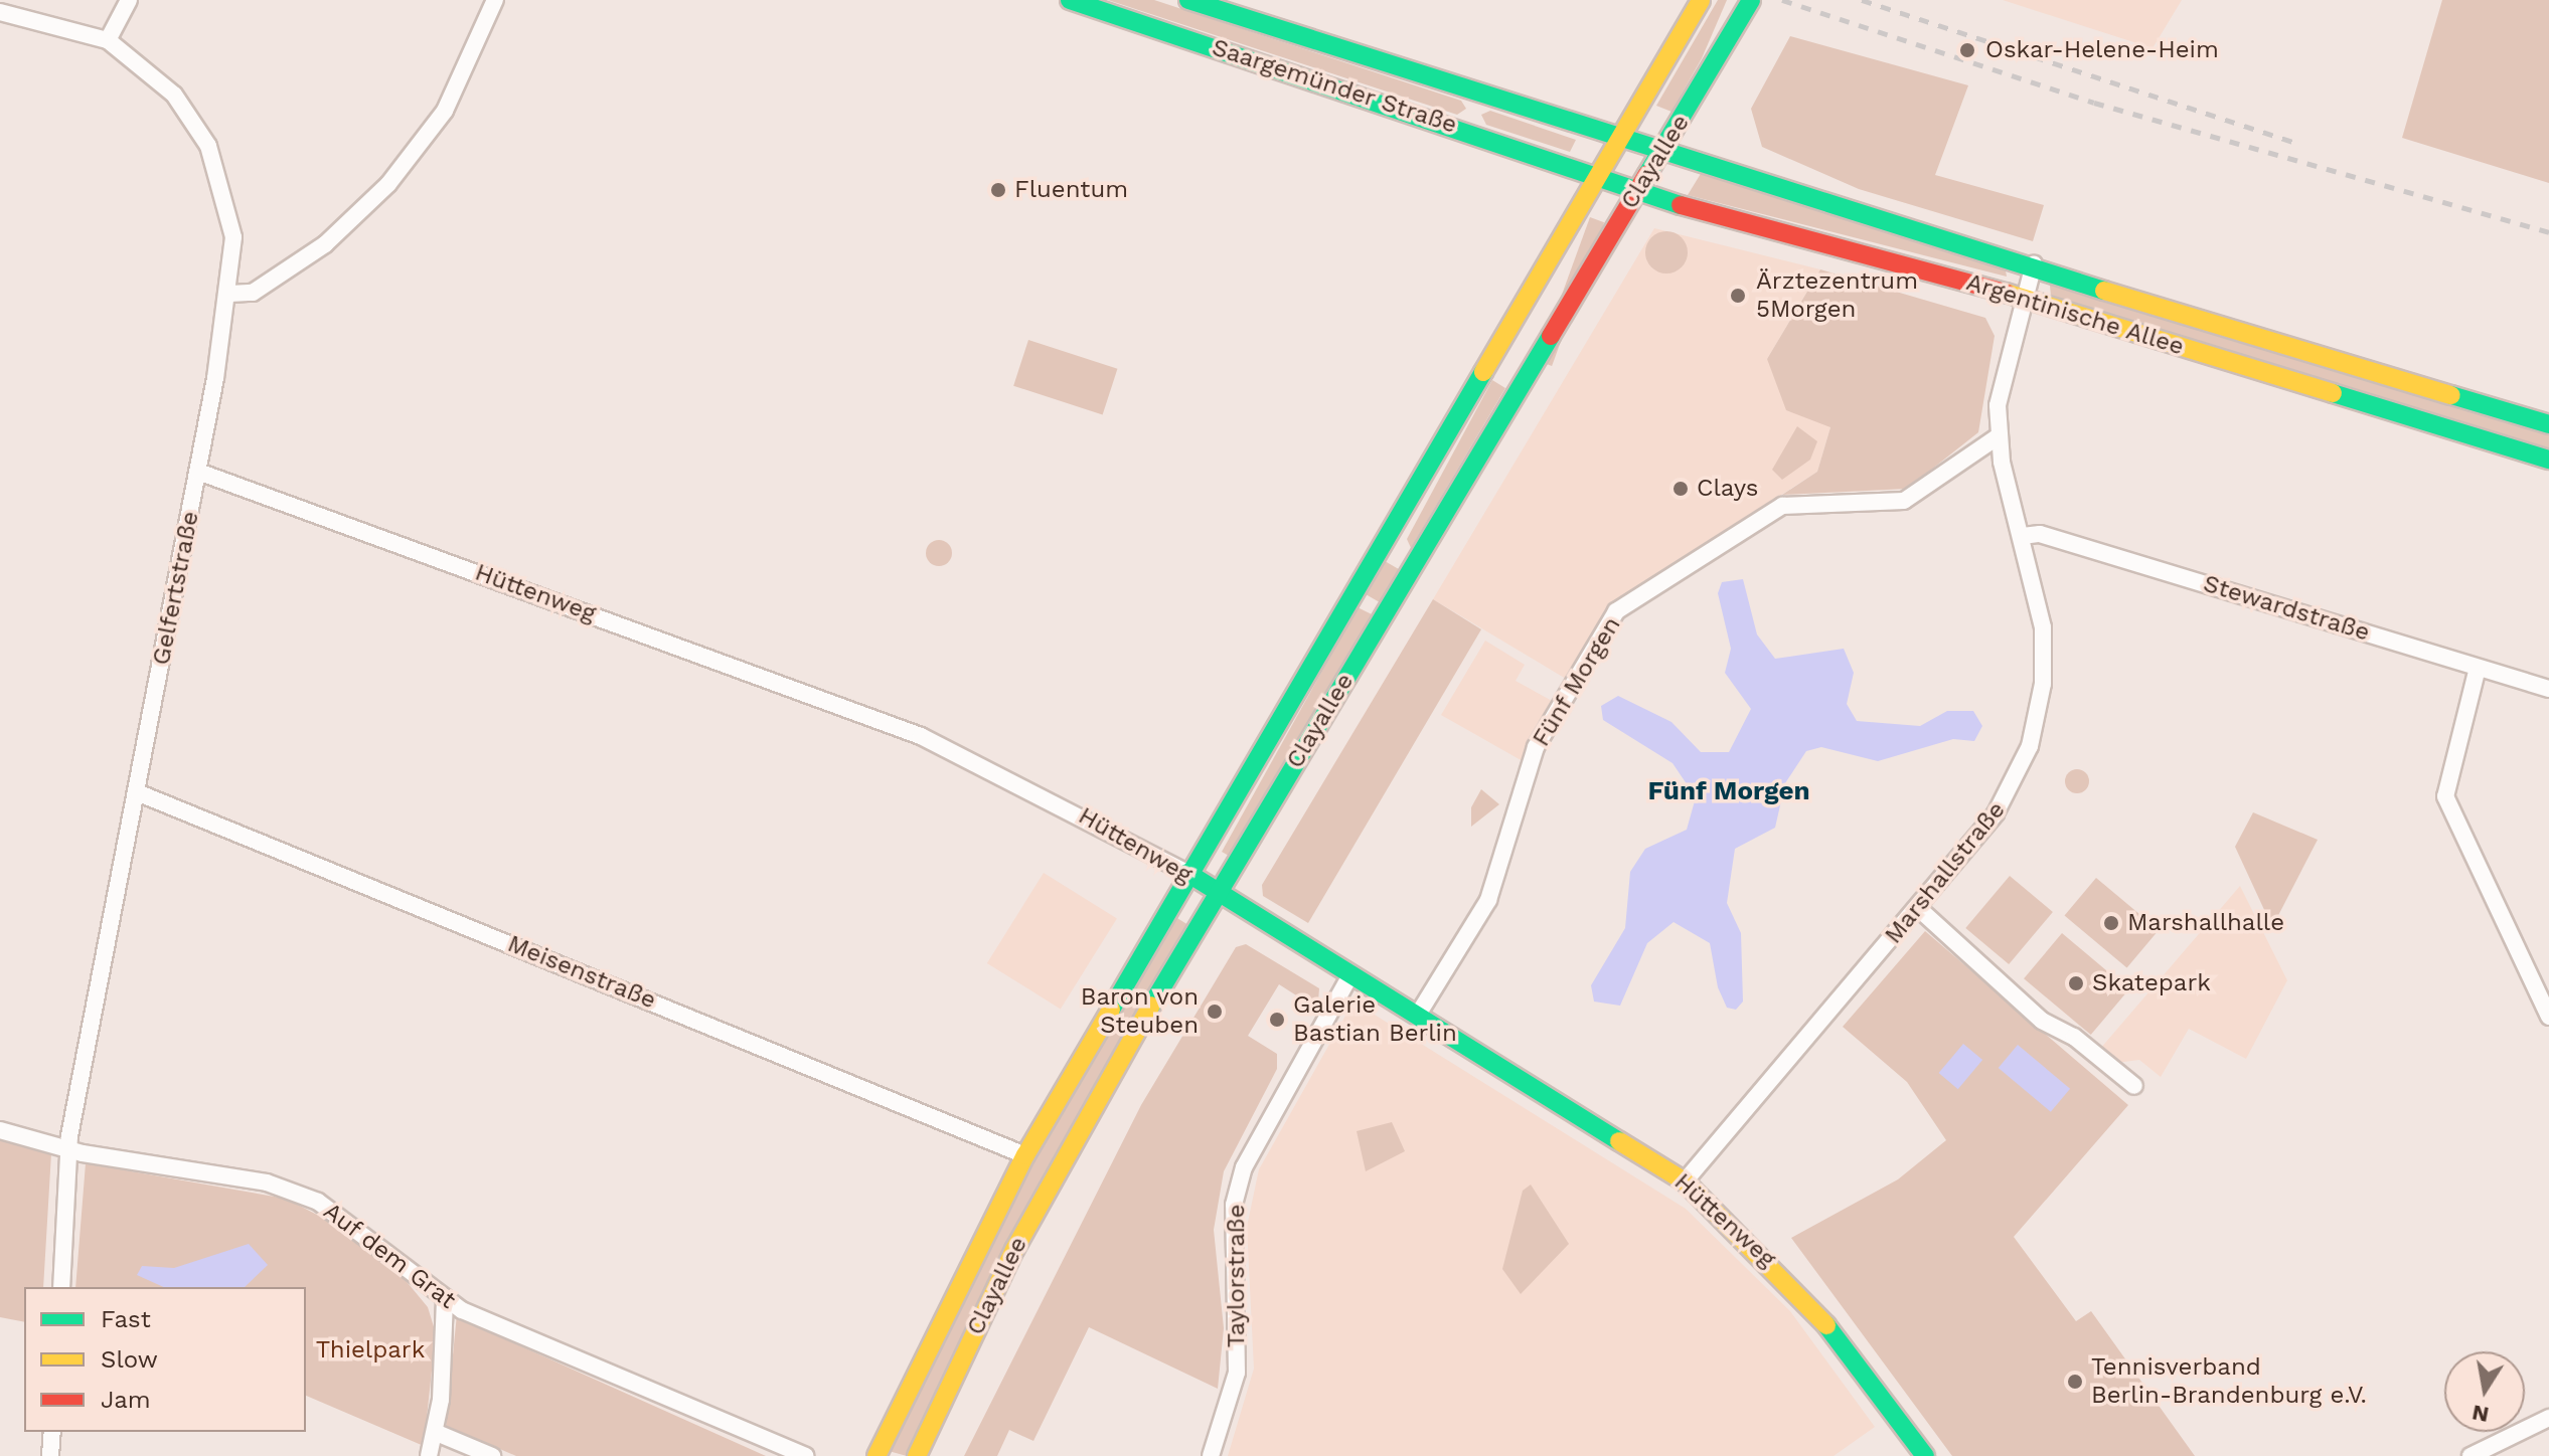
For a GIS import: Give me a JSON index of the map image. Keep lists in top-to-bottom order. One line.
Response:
{"streets":{"main road":["Saargemünder Straße","Clayallee","Argentinische Allee","Hüttenweg"],"street":["Gelfertstraße","Stewardstraße","Fünf Morgen","Marshallstraße","Meisenstraße","Auf dem Grat","Taylorstraße"]},"crossings":[["Saargemünder Straße","Clayallee"],["Saargemünder Straße","Argentinische Allee"],["Clayallee","Argentinische Allee"],["Clayallee","Hüttenweg"],["Clayallee","Meisenstraße"],["Argentinische Allee","Marshallstraße"],["Gelfertstraße","Hüttenweg"],["Gelfertstraße","Meisenstraße"],["Gelfertstraße","Auf dem Grat"],["Hüttenweg","Fünf Morgen"],["Hüttenweg","Marshallstraße"],["Hüttenweg","Taylorstraße"],["Stewardstraße","Marshallstraße"],["Fünf Morgen","Marshallstraße"]],"districts":["Fünf Morgen"],"parks":["Thielpark"],"places":["Oskar-Helene-Heim","Fluentum","Ärztezentrum 5Morgen","Clays","Marshallhalle","Skatepark","Baron von Steuben","Galerie Bastian Berlin","Tennisverband Berlin-Brandenburg e.V."],"legend":["Fast","Slow","Jam"],"north":"bottom"}
